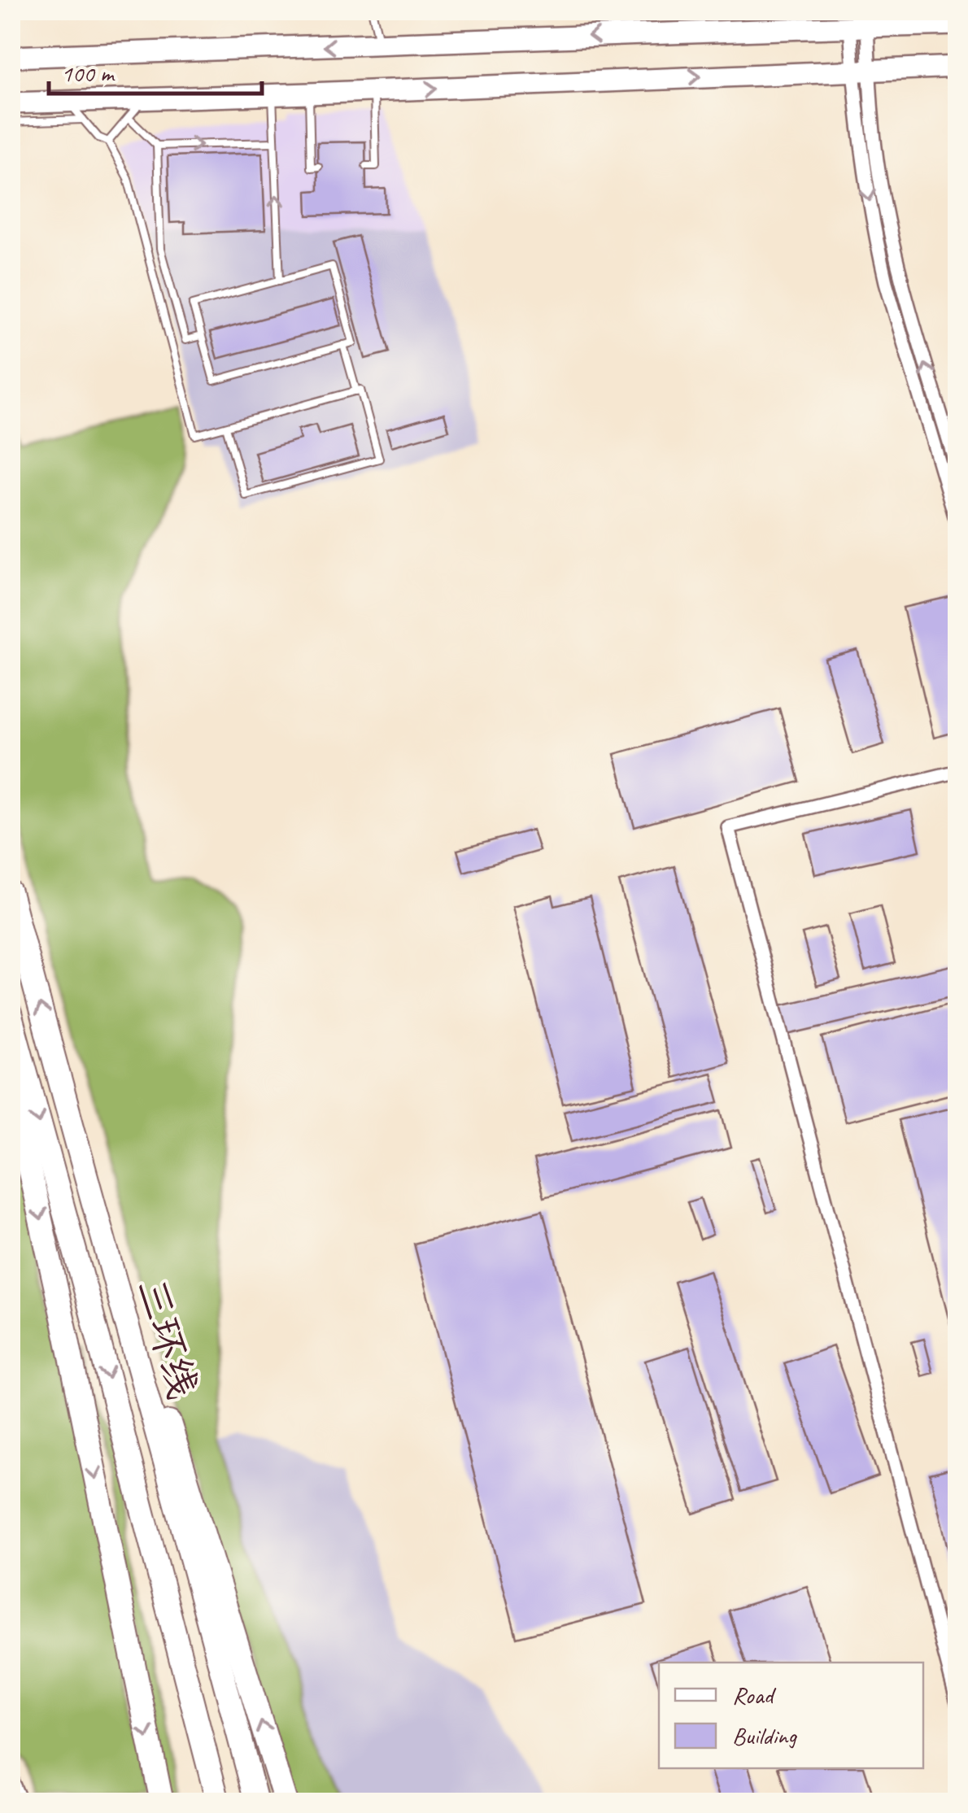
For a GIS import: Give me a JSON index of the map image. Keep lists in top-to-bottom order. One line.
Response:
{"streets":{"highway":["三环线"]},"legend":["Road","Building"],"scale_bar":"100 m"}
